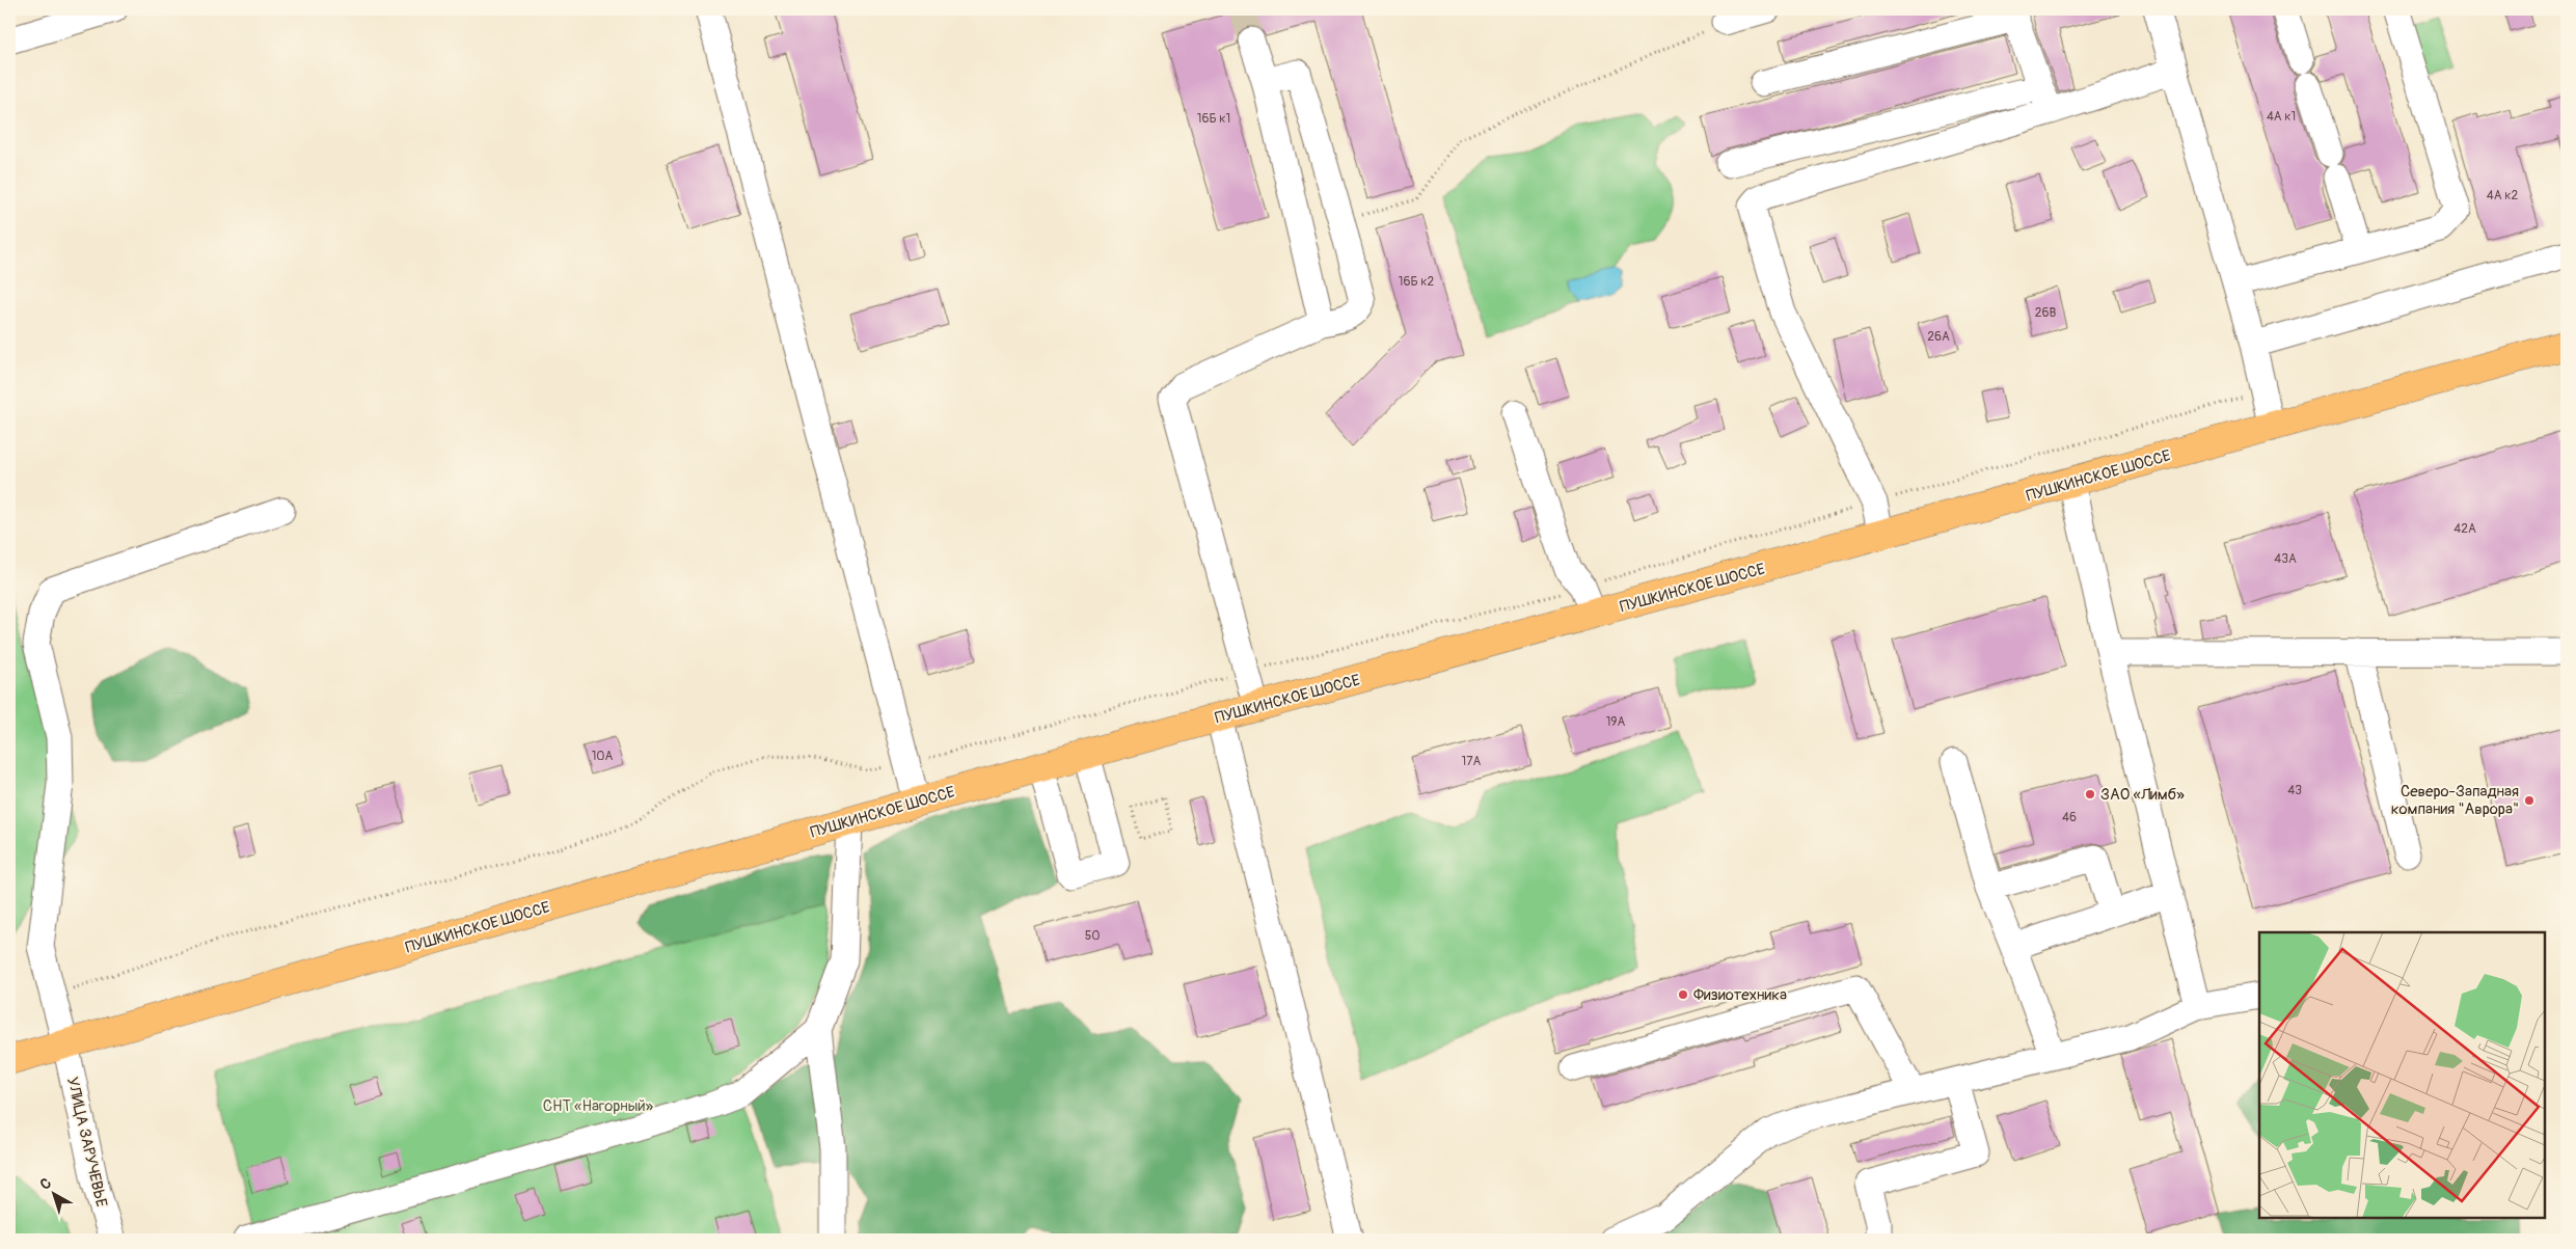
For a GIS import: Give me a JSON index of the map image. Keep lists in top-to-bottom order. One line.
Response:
{"streets":{"main road":["ПУШКИНСКОЕ ШОССЕ"],"street":["УЛИЦА ЗАРУЧЕВЬЕ"]},"crossings":[["ПУШКИНСКОЕ ШОССЕ","УЛИЦА ЗАРУЧЕВЬЕ"]],"parks":["СНТ «Нагорный»"],"places":["ЗАО «Лимб»","Северо-Западная компания \"Аврора\"","Физиотехника"],"house_numbers":["4А к1","16Б к1","4А к2","16Б к2","26В","26А","42А","43А","19А","10А","17А","43","46","50"],"north":"top left"}
